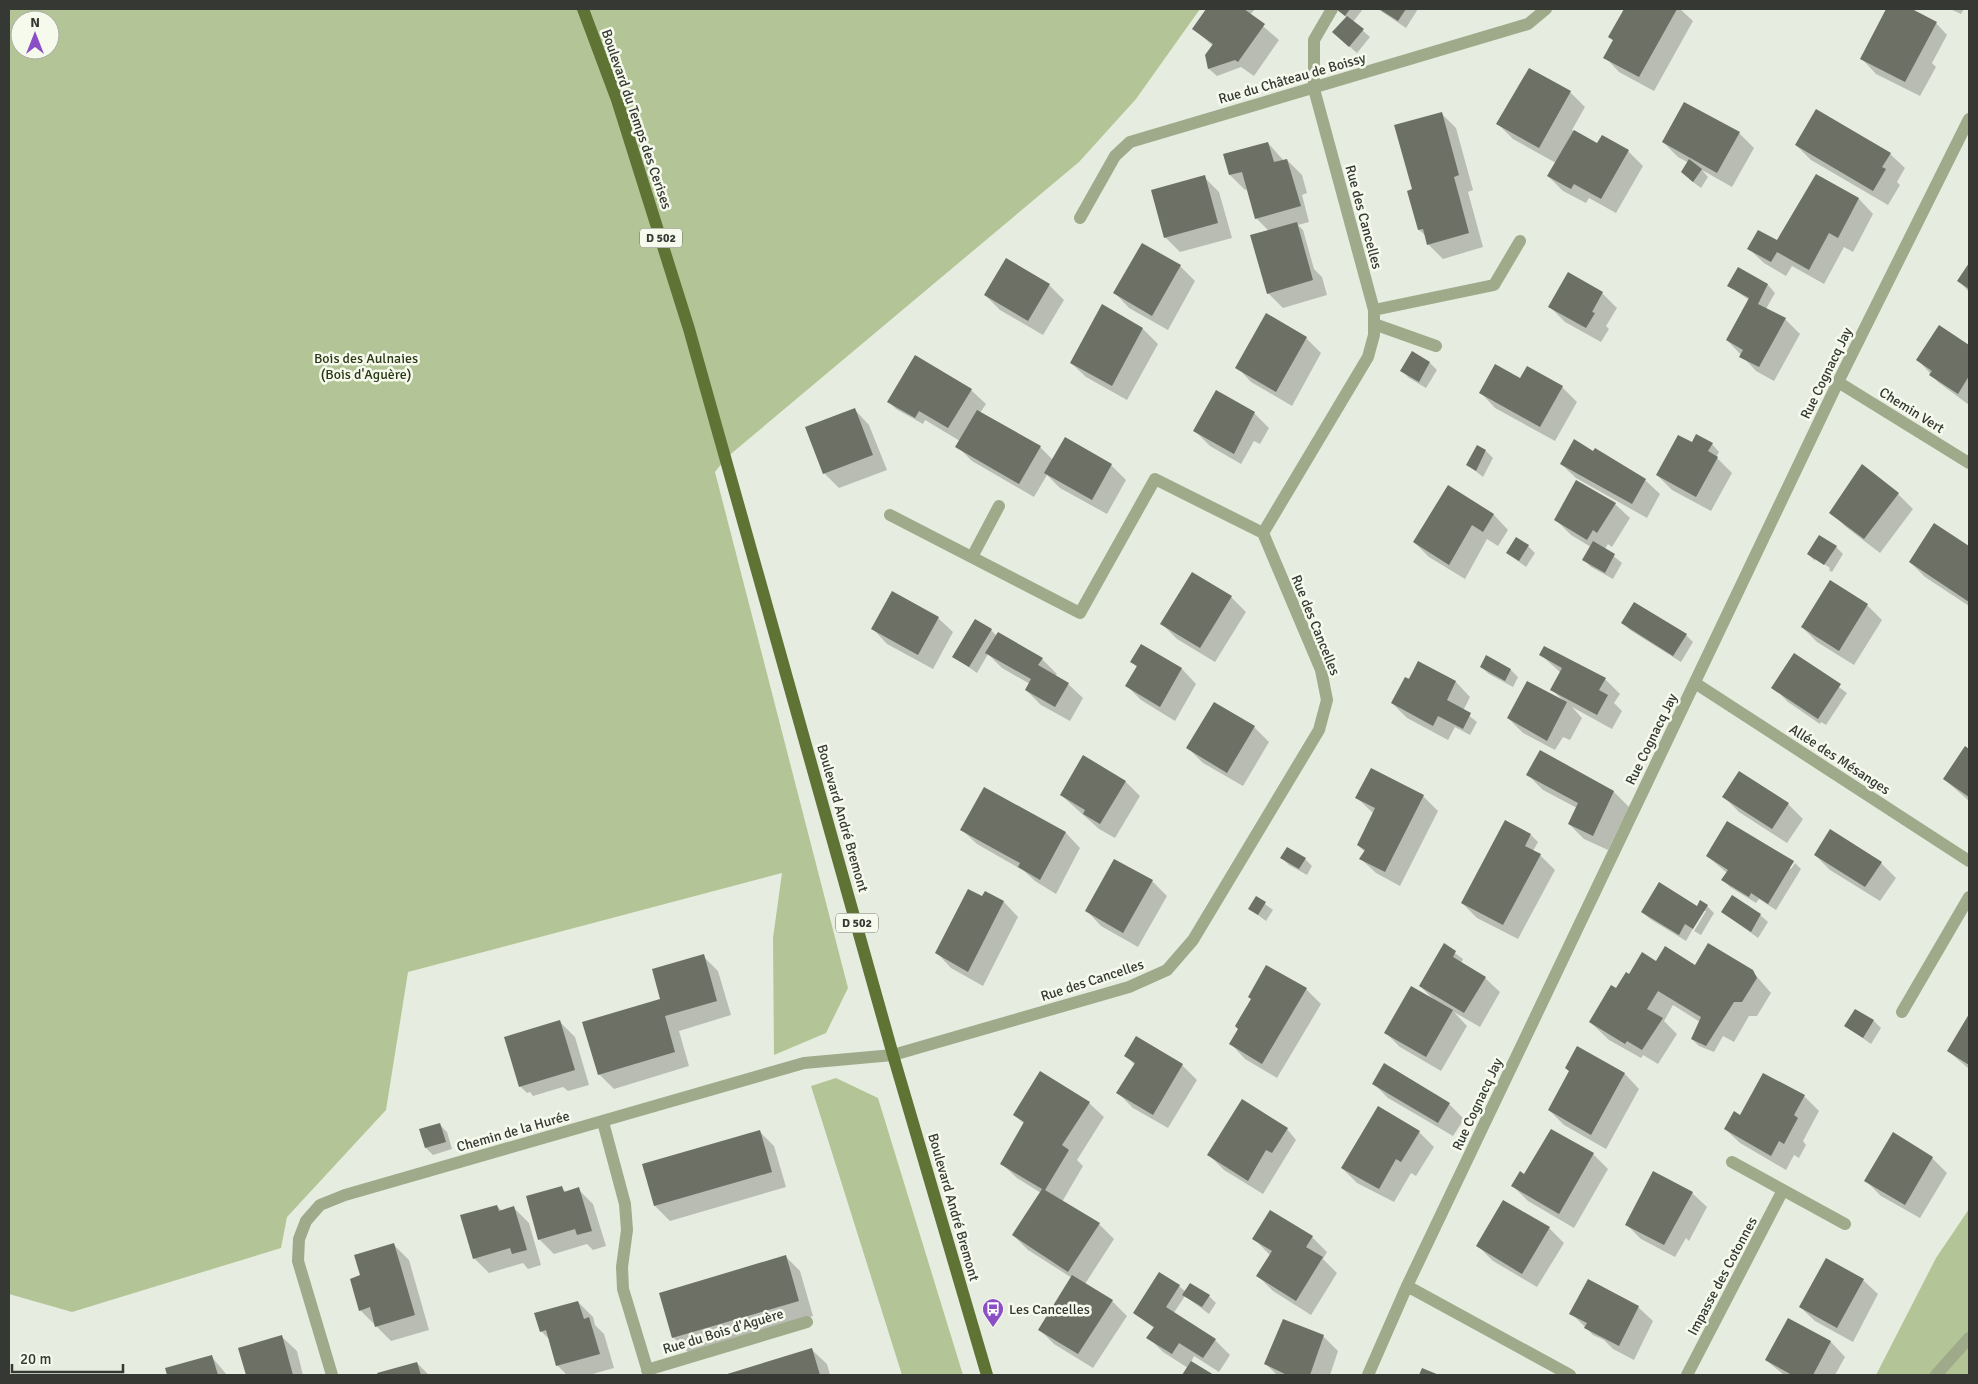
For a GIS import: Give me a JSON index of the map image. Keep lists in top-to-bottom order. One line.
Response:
{"streets":{"main road":["Boulevard du Temps des Cerises","D 502","Boulevard André Bremont"],"street":["Rue du Château de Boissy","Rue des Cancelles","Rue Cognacq Jay","Chemin Vert","Allée des Mésanges","Chemin de la Hurée","Impasse des Cotonnes","Rue du Bois d'Aguère"]},"crossings":[["Rue du Château de Boissy","Rue des Cancelles"],["Boulevard du Temps des Cerises","Boulevard André Bremont"],["Rue des Cancelles","Boulevard André Bremont"],["Rue des Cancelles","Chemin de la Hurée"],["Rue Cognacq Jay","Chemin Vert"],["Rue Cognacq Jay","Allée des Mésanges"],["Boulevard André Bremont","Chemin de la Hurée"],["Chemin de la Hurée","Rue du Bois d'Aguère"]],"parks":["Bois des Aulnaies (Bois d'Aguère)"],"places":{"bus stop":["Les Cancelles"]},"scale_bar":"20 m","north":"top"}
